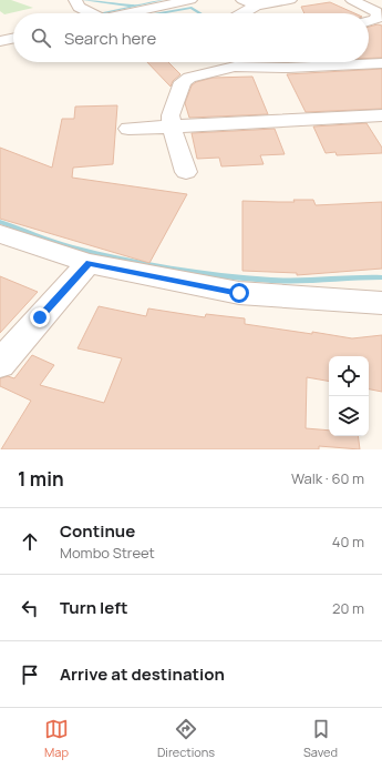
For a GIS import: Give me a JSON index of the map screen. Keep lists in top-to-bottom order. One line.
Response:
{"page":{"search":"Search here","heading":["1 min","Walk · 60 m"],"list":[["Continue","Mombo Street","40 m"],["Turn left","20 m"],"Arrive at destination"],"nav":["Map","Directions","Saved"]}}
